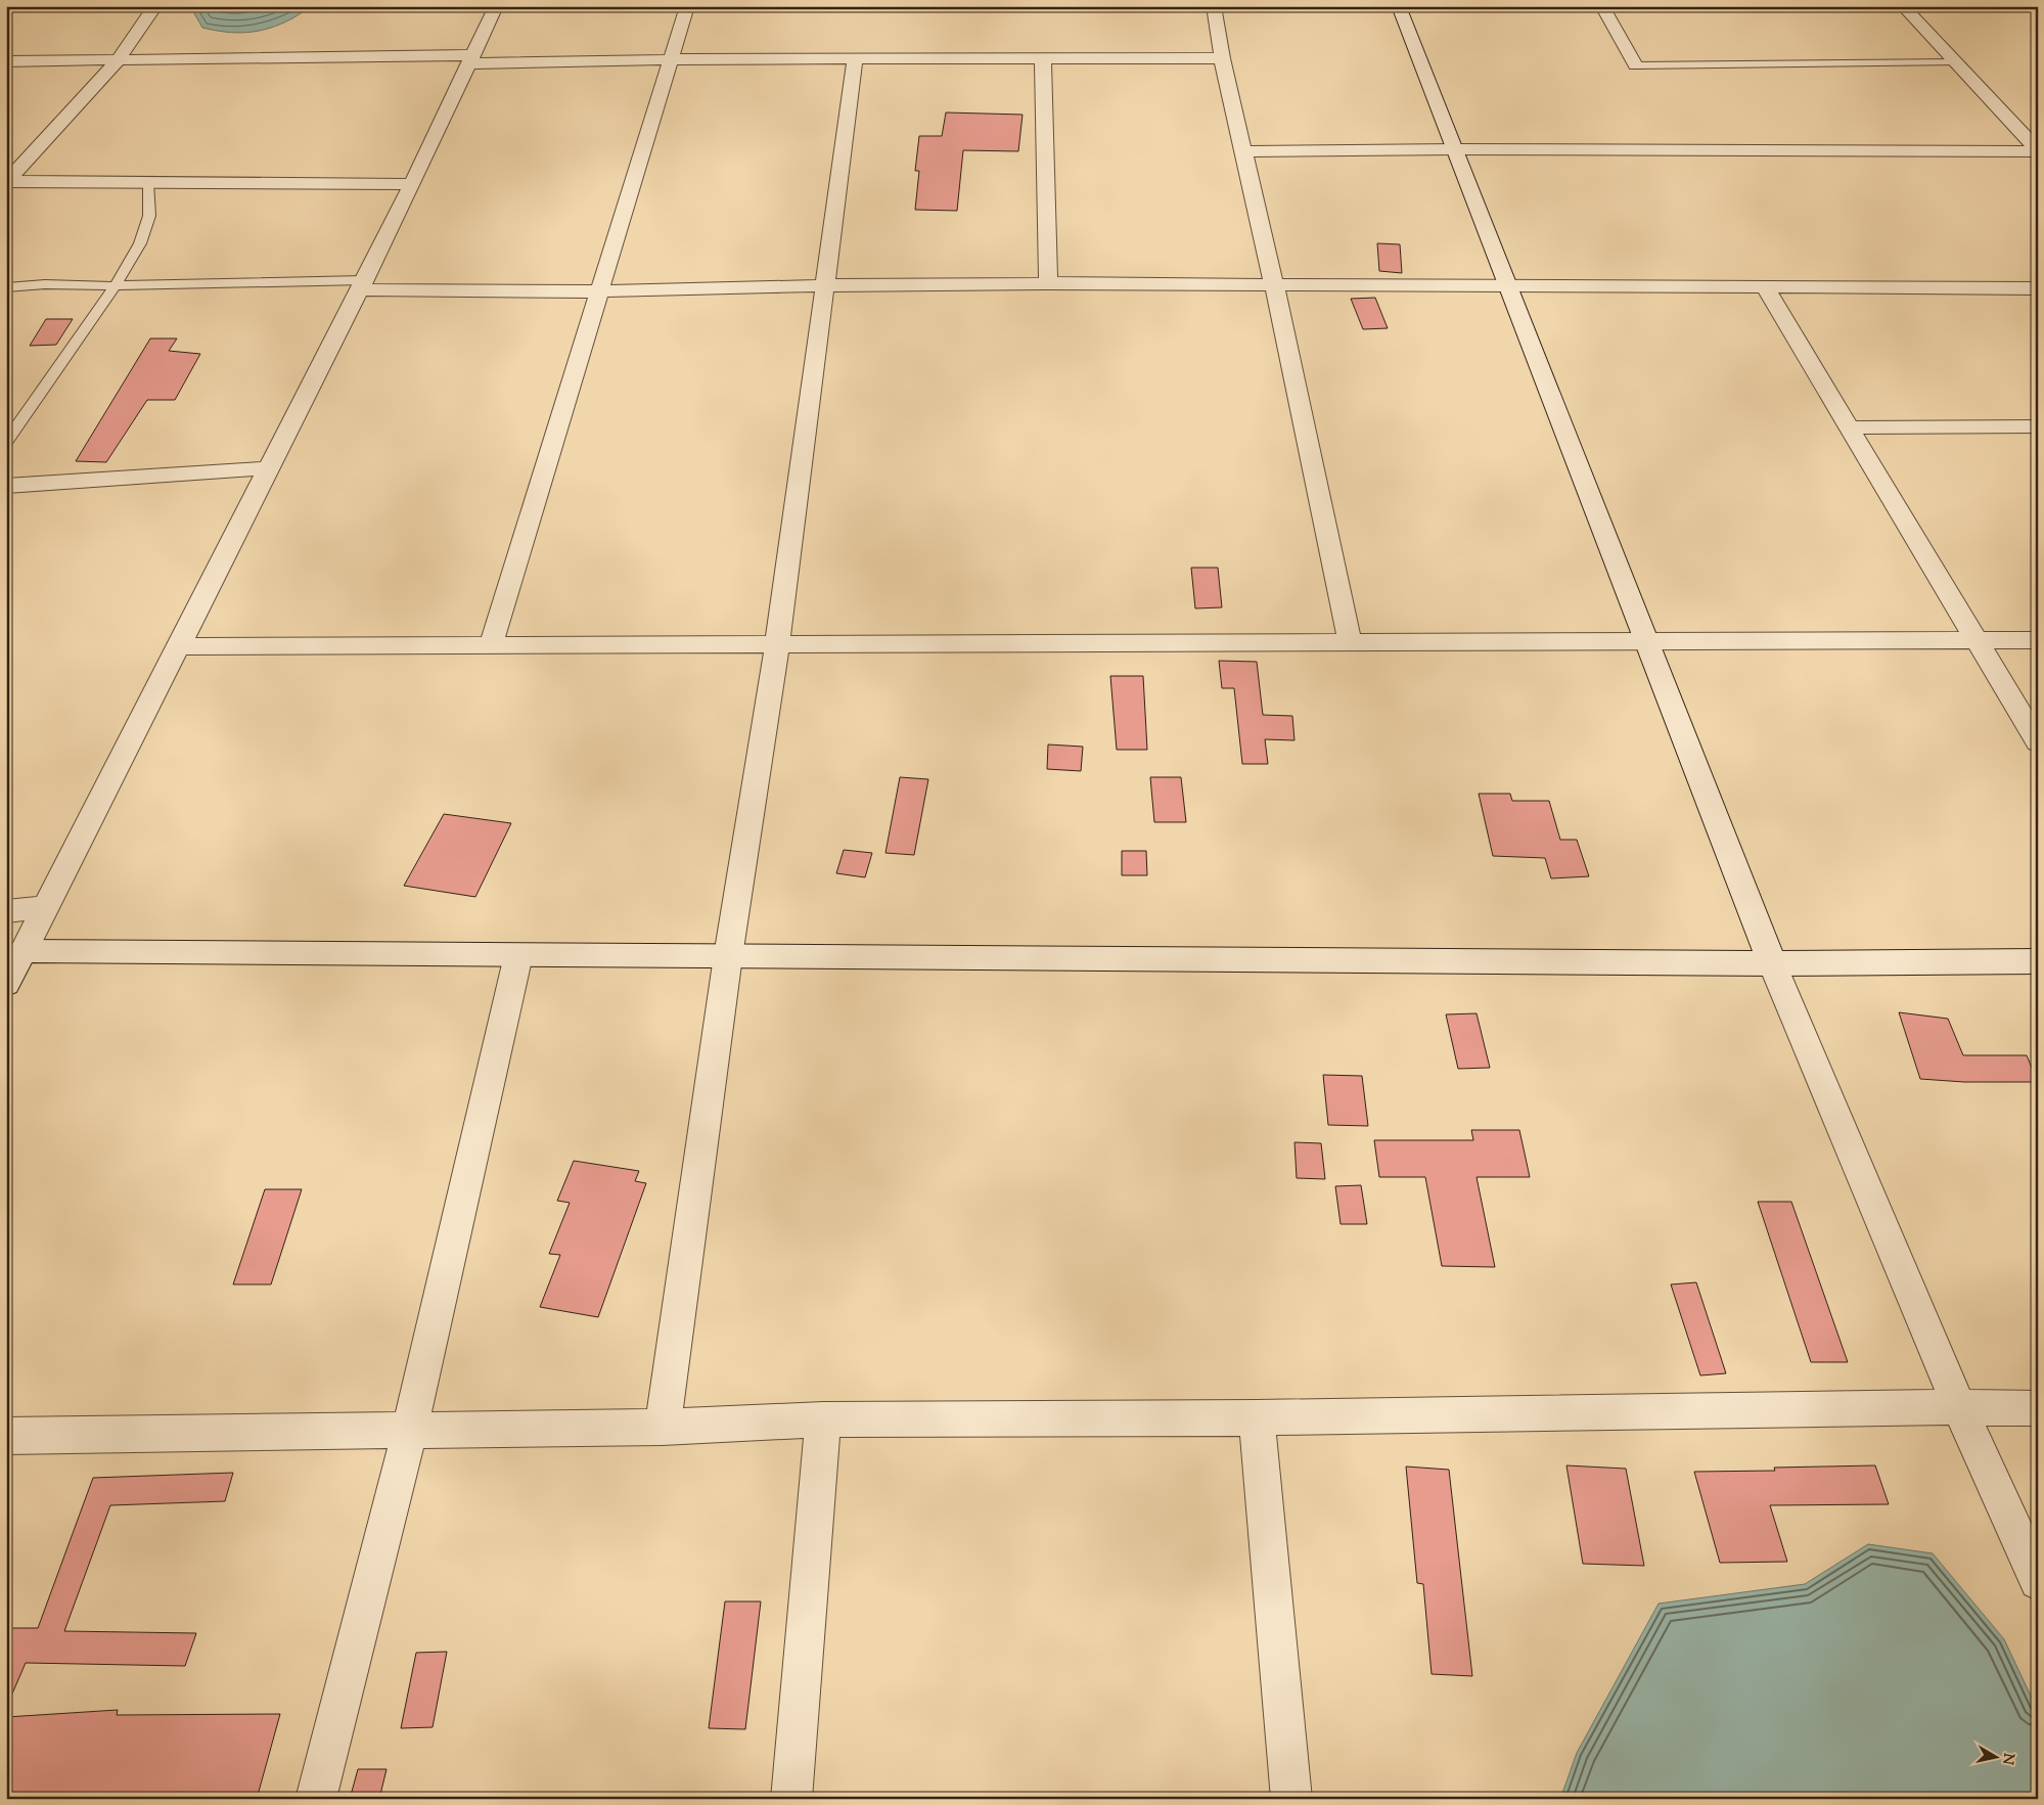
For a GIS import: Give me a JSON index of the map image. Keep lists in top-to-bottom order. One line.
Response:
{"north":"right"}
